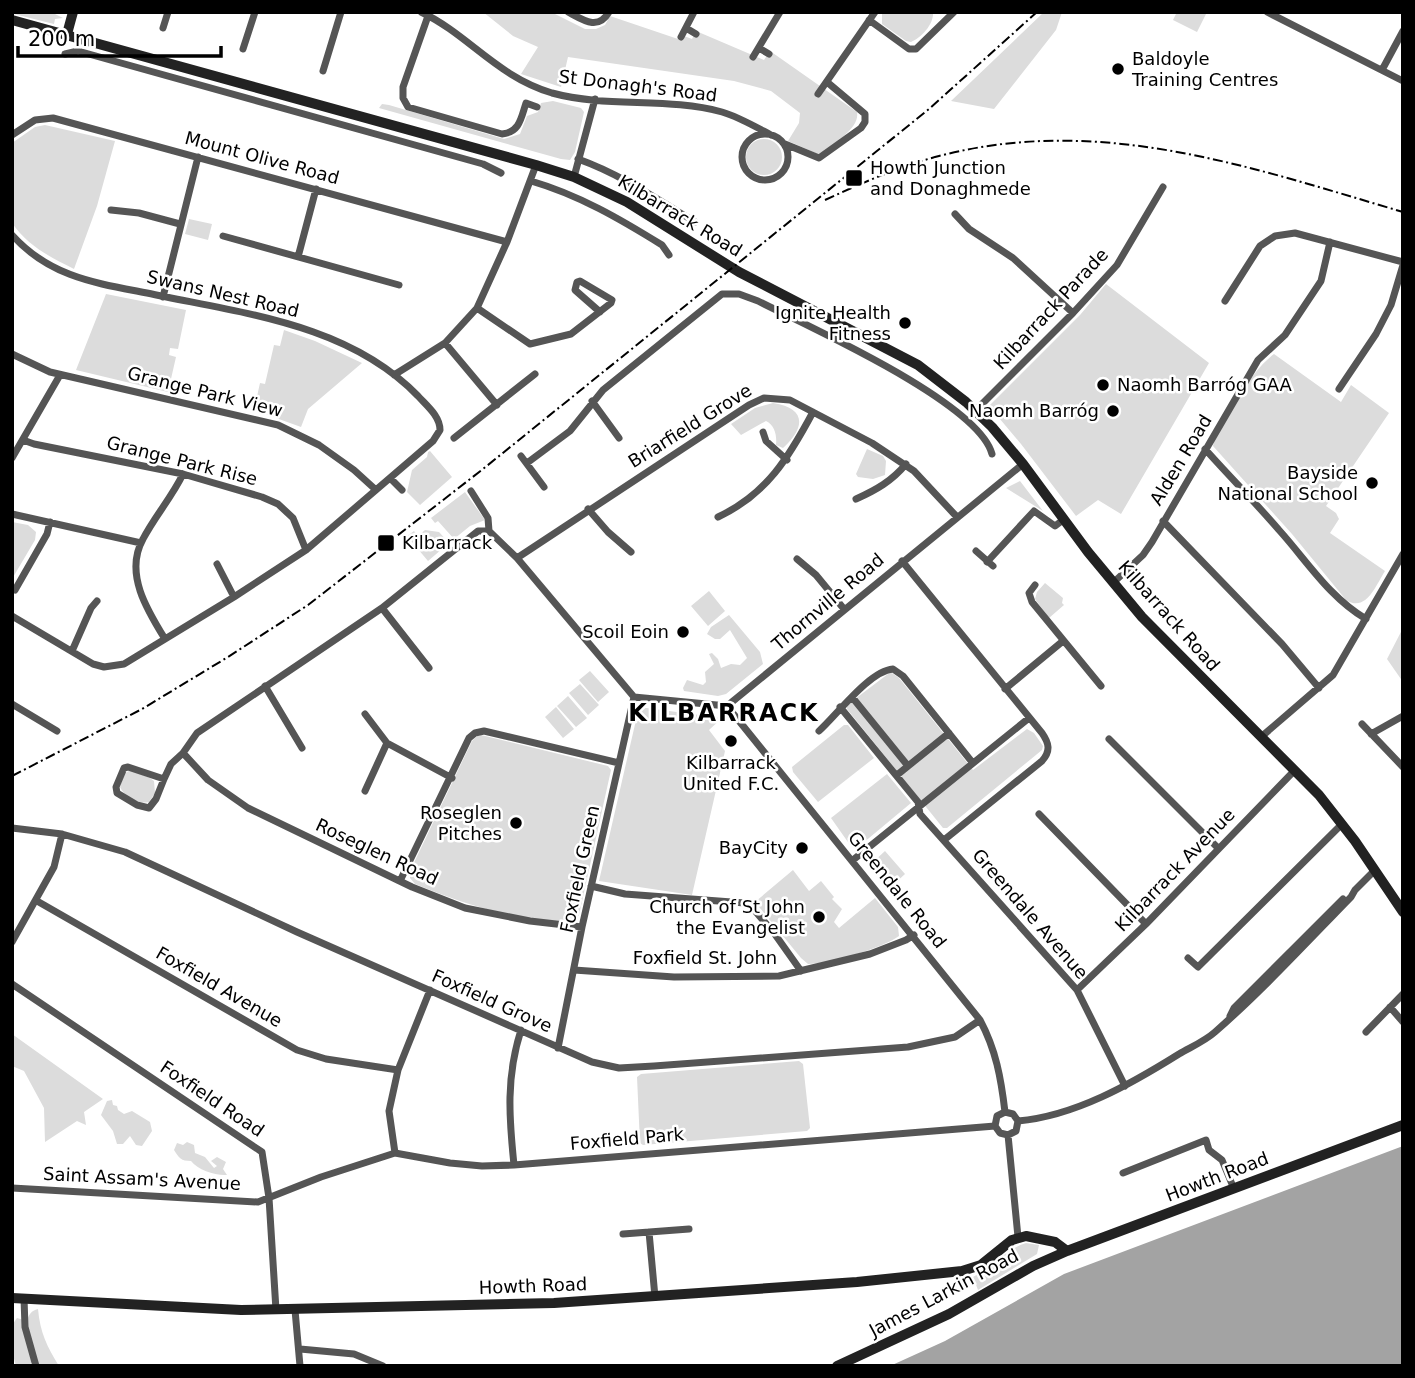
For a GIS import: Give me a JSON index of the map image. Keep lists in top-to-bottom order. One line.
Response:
{"streets":{"main road":["Kilbarrack Road","Howth Road","James Larkin Road"],"street":["St Donagh's Road","Mount Olive Road","Swans Nest Road","Kilbarrack Parade","Grange Park View","Briarfield Grove","Alden Road","Grange Park Rise","Thornville Road","Roseglen Road","Foxfield Green","Kilbarrack Avenue","Greendale Road","Greendale Avenue","Foxfield St. John","Foxfield Avenue","Foxfield Grove","Foxfield Road","Foxfield Park","Saint Assam's Avenue"]},"crossings":[["Kilbarrack Road","Kilbarrack Parade"],["Kilbarrack Road","Alden Road"],["Kilbarrack Road","Thornville Road"],["Kilbarrack Road","Kilbarrack Avenue"],["Swans Nest Road","Grange Park View"],["Swans Nest Road","Grange Park Rise"],["Briarfield Grove","Thornville Road"],["Thornville Road","Greendale Road"],["Roseglen Road","Foxfield Green"],["Foxfield Green","Foxfield St. John"],["Foxfield Green","Foxfield Grove"],["Kilbarrack Avenue","Greendale Avenue"],["Greendale Road","Foxfield St. John"],["Greendale Road","Foxfield Grove"],["Greendale Road","Foxfield Park"],["Foxfield Road","Foxfield Park"],["Foxfield Road","Howth Road"],["Foxfield Road","Saint Assam's Avenue"],["Foxfield Park","Saint Assam's Avenue"],["Howth Road","James Larkin Road"]],"districts":["KILBARRACK"],"places":{"other":["Baldoyle Training Centres","Ignite Health Fitness","Naomh Barróg GAA","Naomh Barróg","Bayside National School","Scoil Eoin","Kilbarrack United F.C.","Roseglen Pitches","BayCity","Church of St John the Evangelist"],"transit":["Howth Junction and Donaghmede","Kilbarrack"]},"scale_bar":"200 m"}
